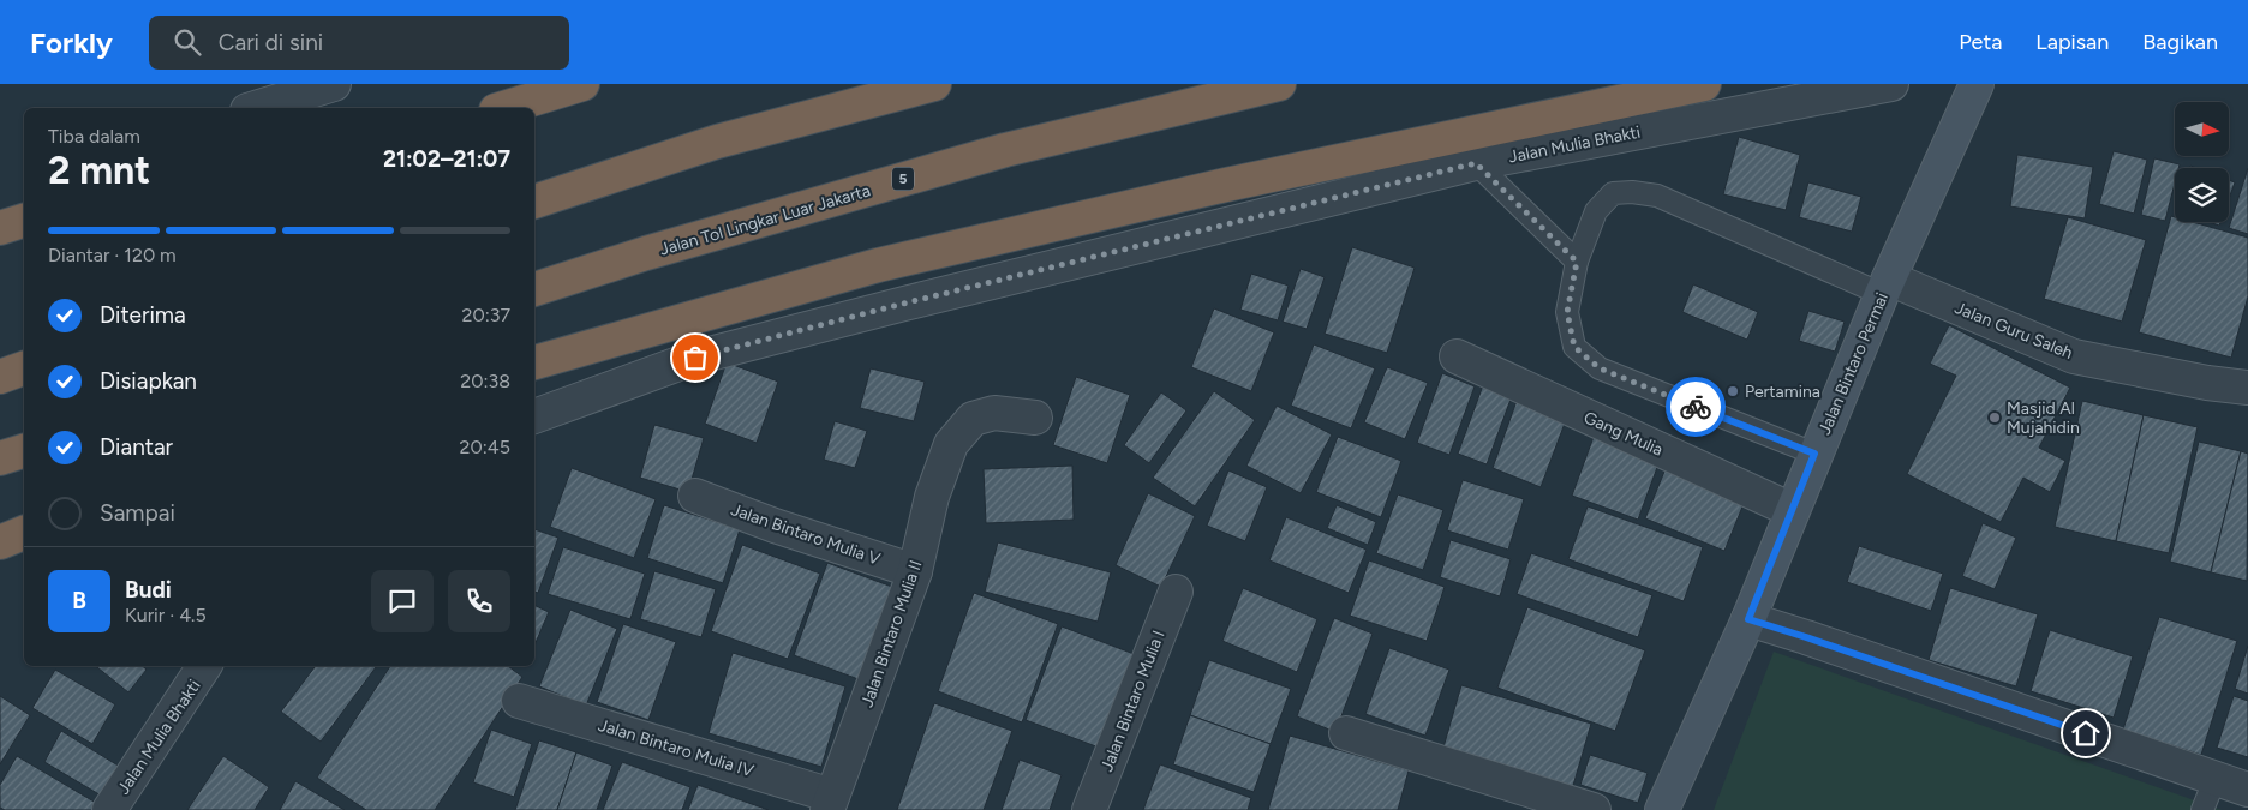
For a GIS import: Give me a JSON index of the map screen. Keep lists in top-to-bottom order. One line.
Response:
{"streets":{"highway":["5","Jalan Tol Lingkar Luar Jakarta"],"main road":["Jalan Bintaro Permai"],"street":["Jalan Mulia Bhakti","Jalan Guru Saleh","Gang Mulia","Jalan Bintaro Mulia V","Jalan Bintaro Mulia II","Jalan Bintaro Mulia I","Jalan Bintaro Mulia IV"]},"crossings":[["Jalan Guru Saleh","Jalan Bintaro Permai"],["Jalan Bintaro Permai","Gang Mulia"],["Jalan Bintaro Mulia V","Jalan Bintaro Mulia II"],["Jalan Bintaro Mulia II","Jalan Bintaro Mulia IV"]],"places":["Pertamina","Masjid Al Mujahidin"],"north":"right","page":{"header":"Forkly","search":"Cari di sini","nav":["Peta","Lapisan","Bagikan"],"heading":["2 mnt","Tiba dalam","21:02–21:07"],"panel":["Budi","Kurir · 4.5"],"bar":"Diantar · 120 m","list":[["Diterima","20:37"],["Disiapkan","20:38"],["Diantar","20:45"],"Sampai"],"round":"B"}}
